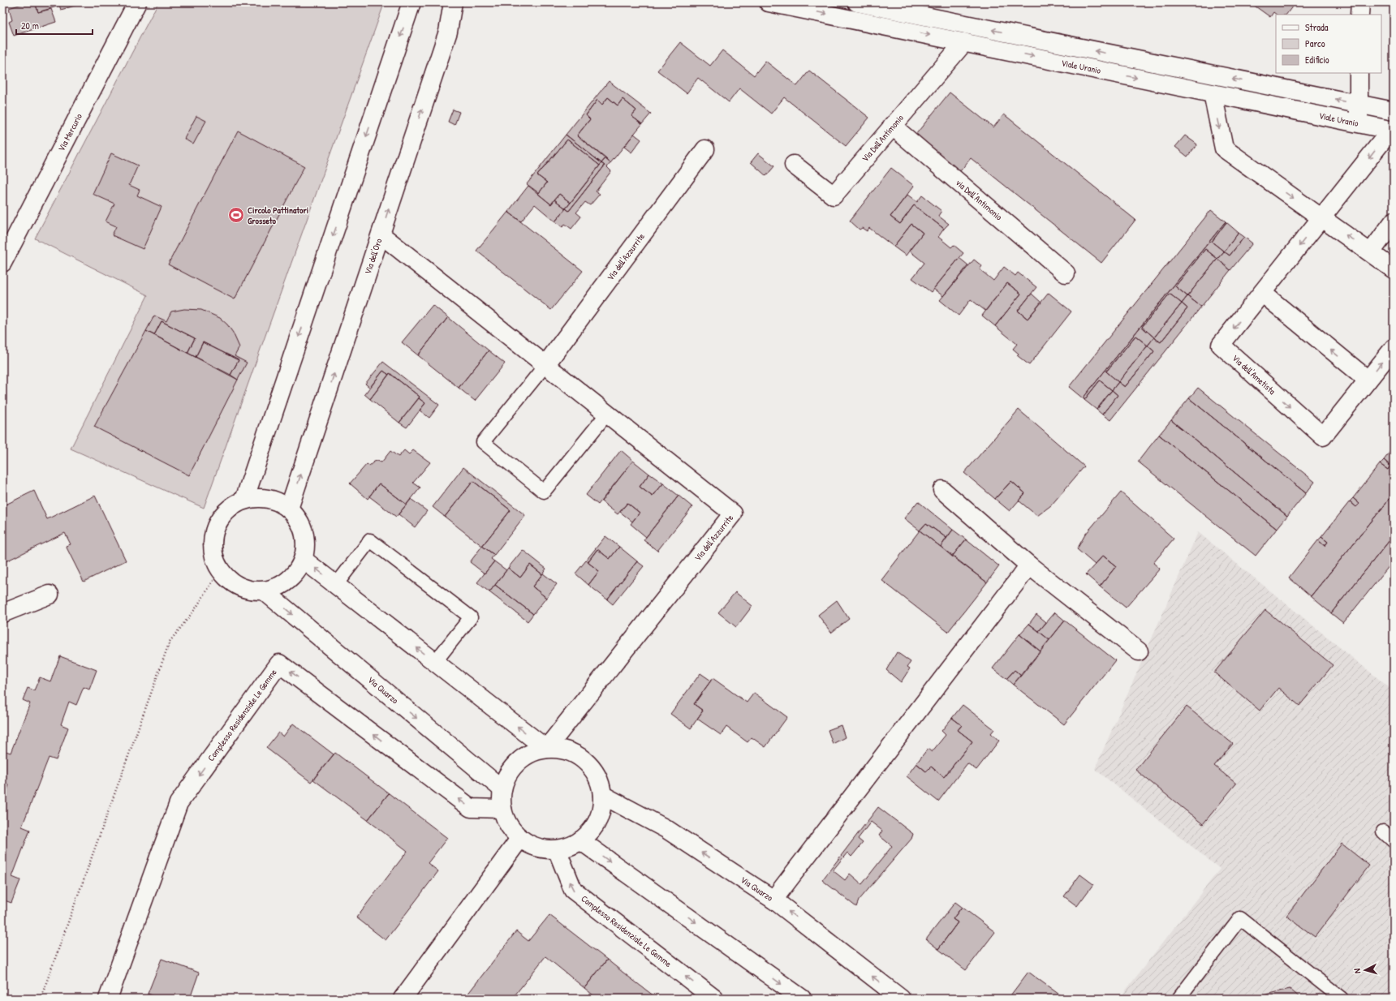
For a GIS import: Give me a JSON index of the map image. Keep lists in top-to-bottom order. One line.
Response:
{"streets":{"street":["Viale Uranio","Via Mercurio","Via Dell'Antimonio","via Dell'Antimonio","Via dell'Oro","Via dell'Azzurrite","Via dell'Ametista","Via Quarzo","Complesso Residenziale Le Gemme"]},"crossings":[["Viale Uranio","Via Dell'Antimonio"],["Viale Uranio","Via dell'Ametista"],["Via Dell'Antimonio","via Dell'Antimonio"],["Via dell'Oro","Via dell'Azzurrite"],["Via dell'Oro","Via Quarzo"],["Via dell'Azzurrite","Via Quarzo"],["Via dell'Azzurrite","Complesso Residenziale Le Gemme"],["Via Quarzo","Complesso Residenziale Le Gemme"]],"places":{"sports":["Circolo Pattinatori Grosseto"]},"legend":["Strada","Parco","Edificio"],"scale_bar":"20 m","north":"left"}
